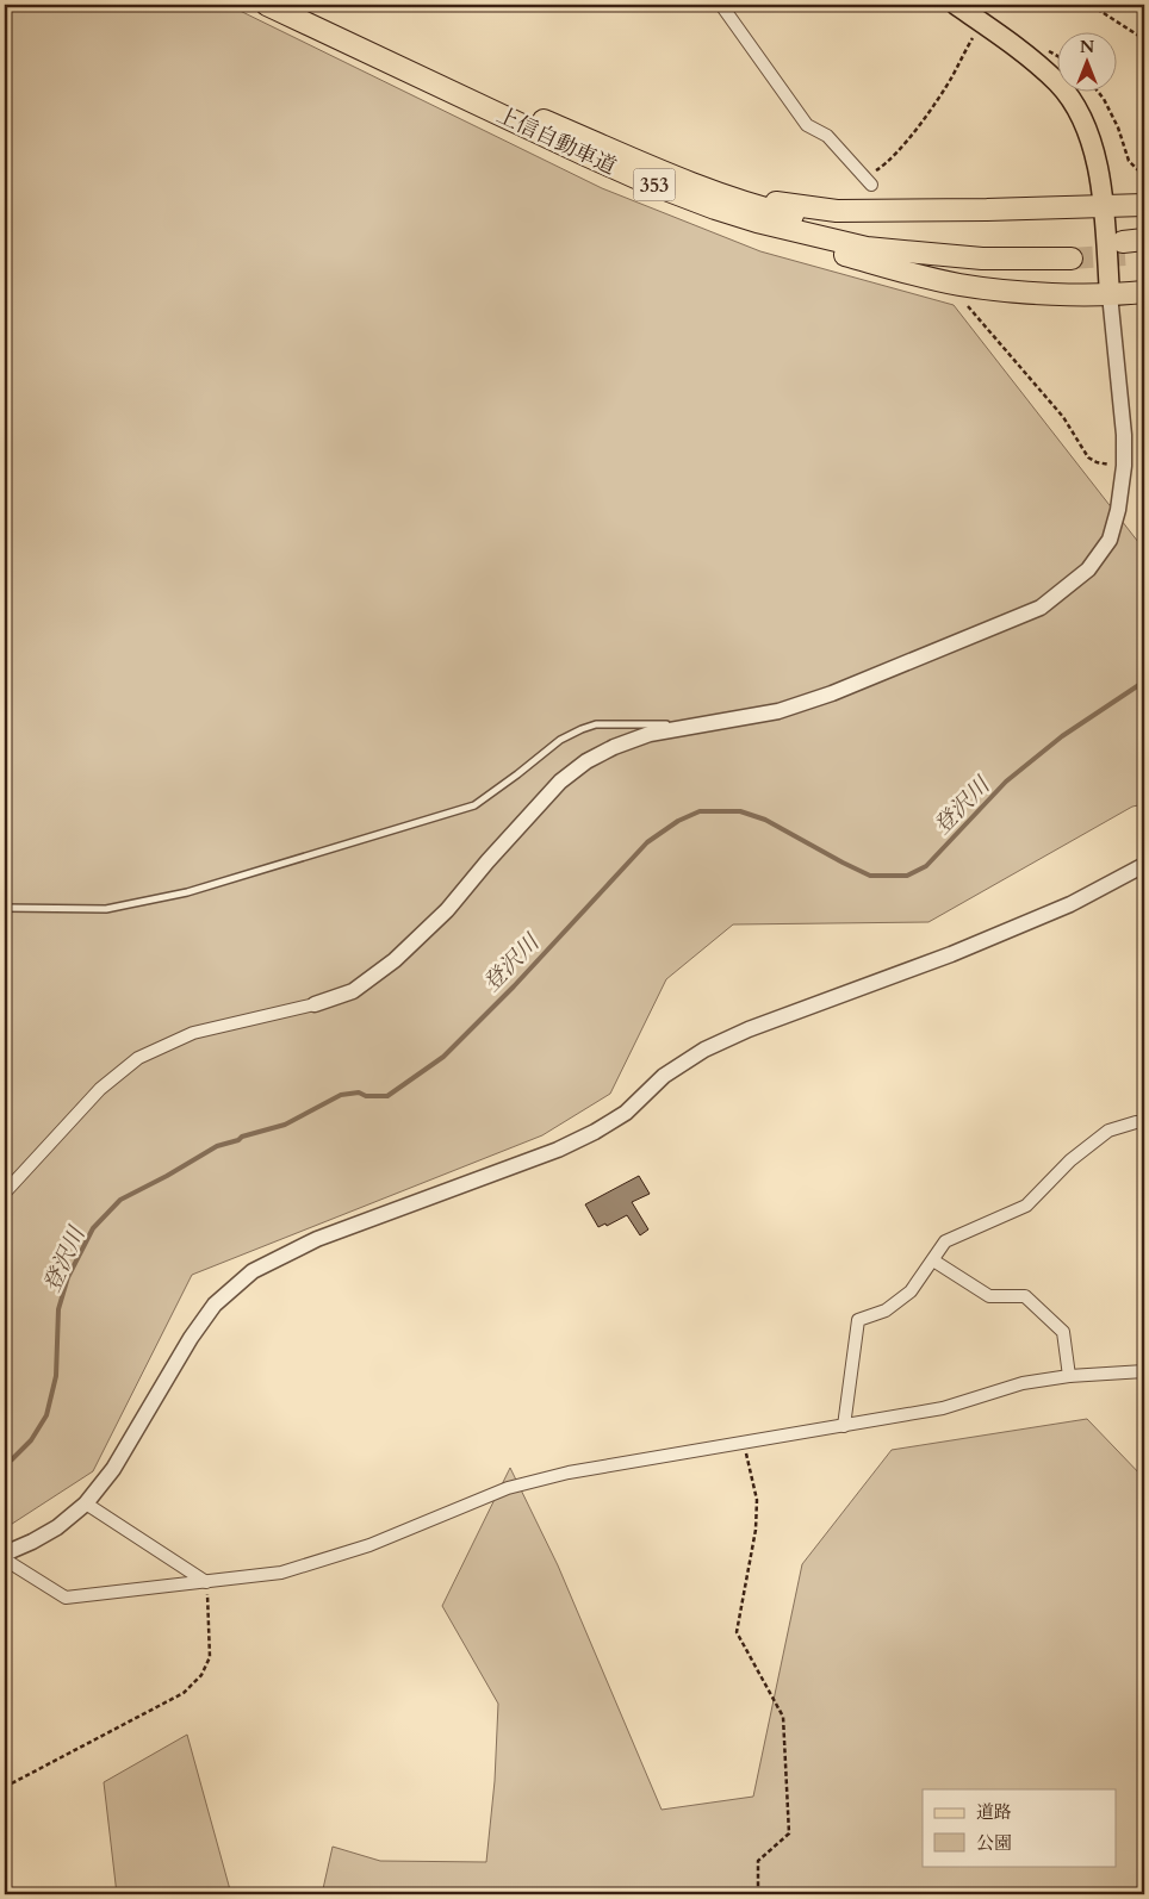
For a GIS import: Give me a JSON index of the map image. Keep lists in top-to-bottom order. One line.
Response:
{"streets":{"highway":["上信自動車道","353"]},"water":["登沢川"],"legend":["道路","公園"],"north":"top"}
